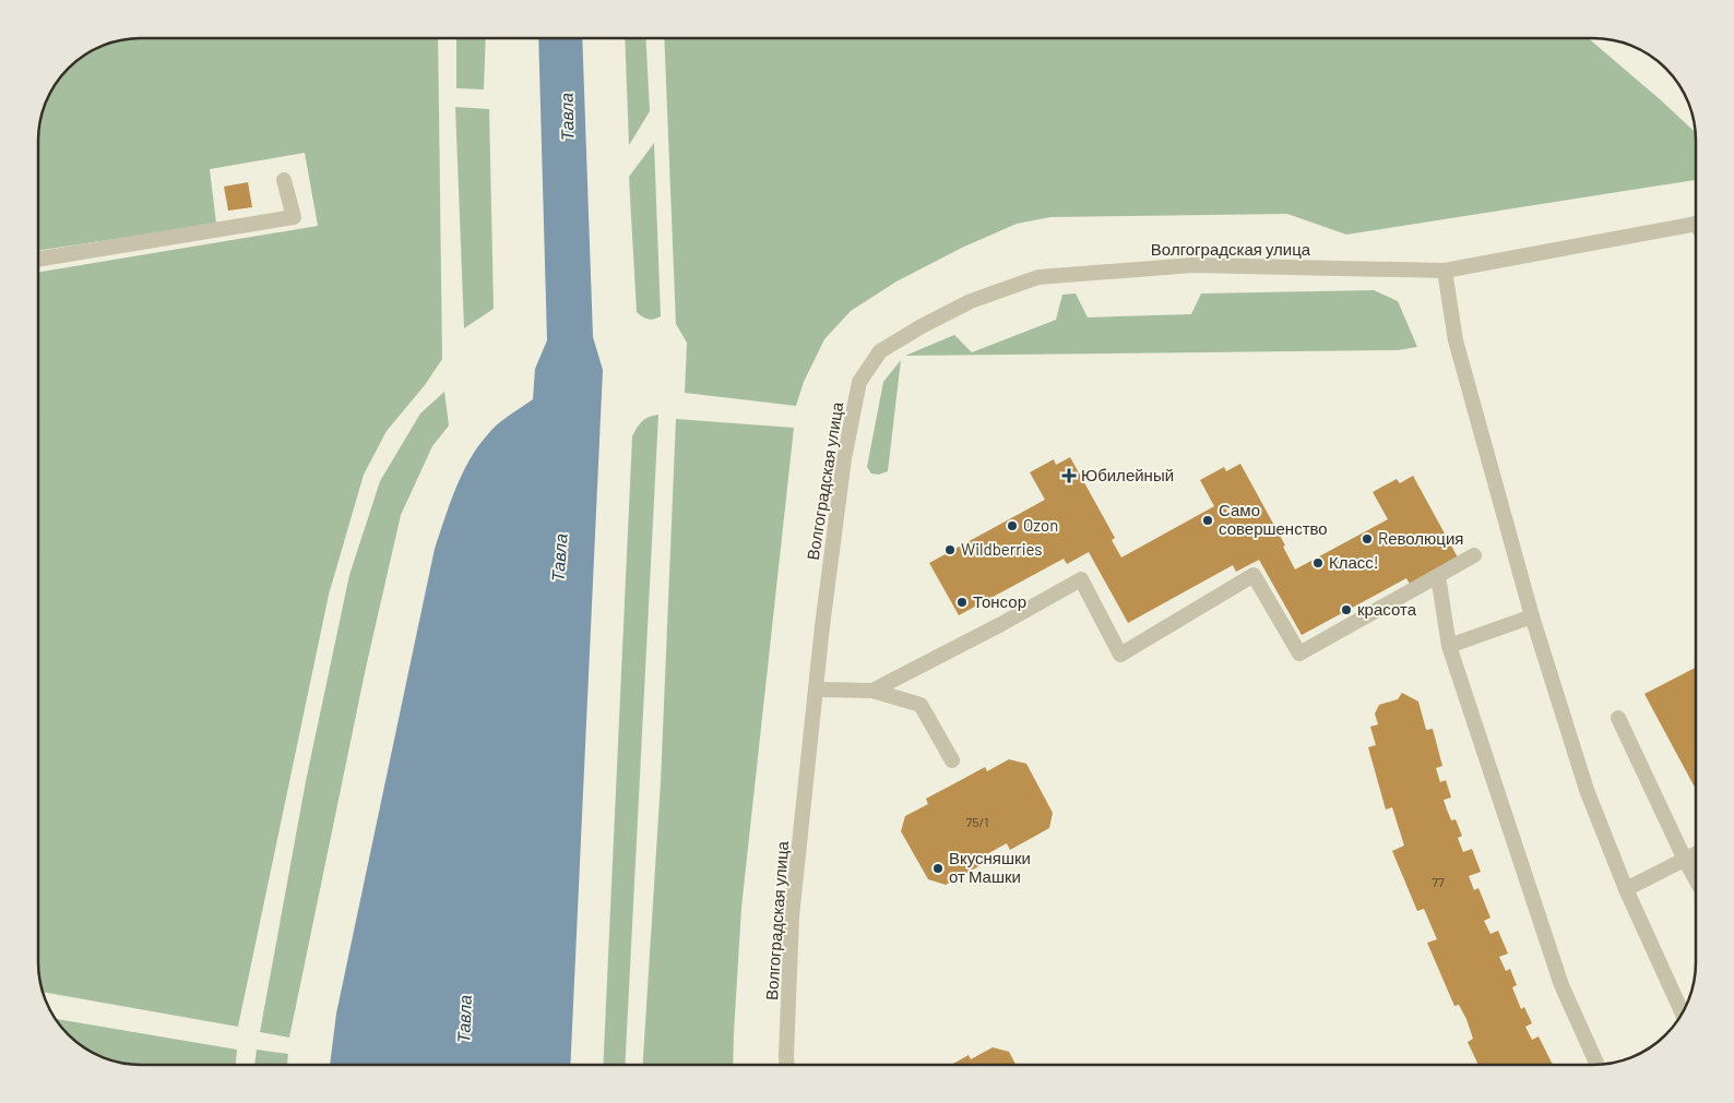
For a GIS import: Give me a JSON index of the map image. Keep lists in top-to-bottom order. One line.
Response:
{"streets":{"street":["Волгоградская улица"]},"water":["Тавла"],"places":{"health":["Юбилейный"],"other":["Само совершенство","Ozon","Rеволюция","Wildberries","Класс!","Тонсор","красота","Вкусняшки от Машки"]},"house_numbers":["75/1","77"]}
